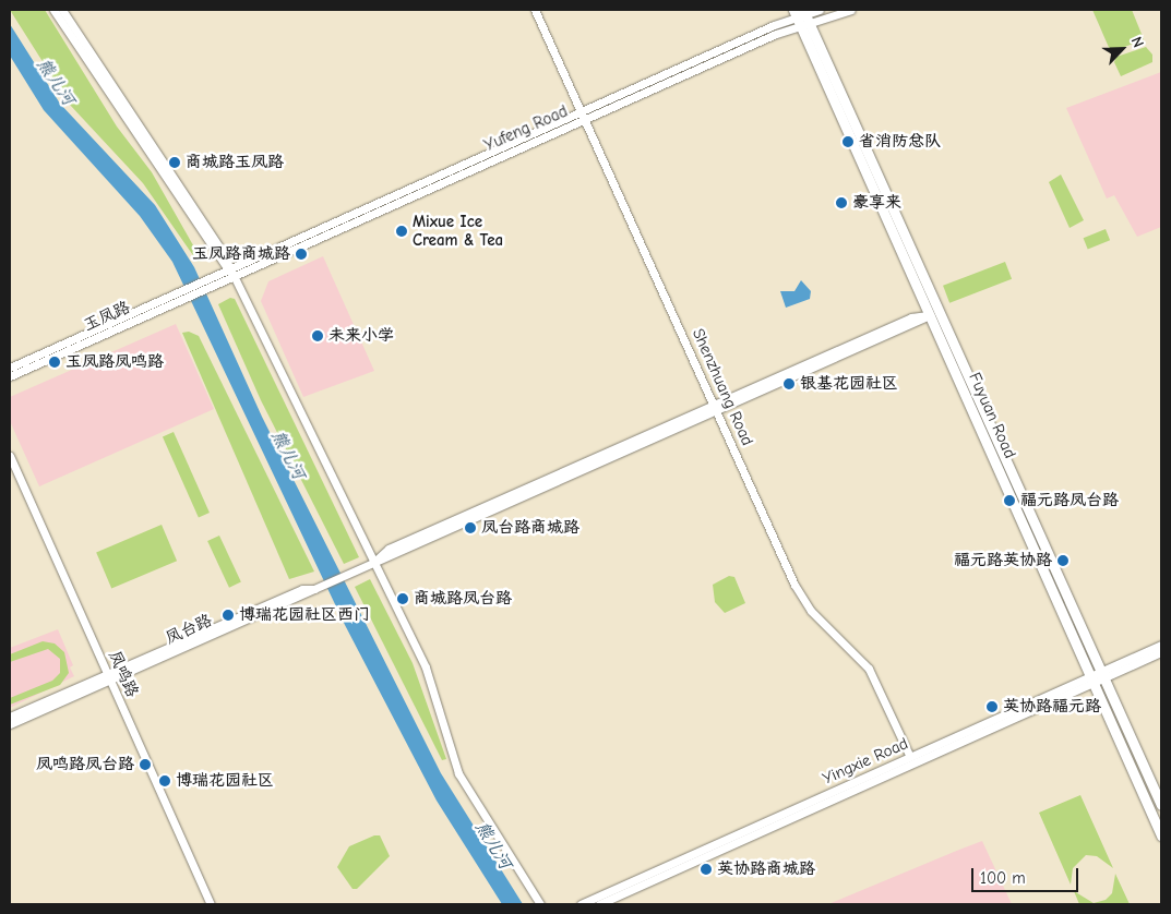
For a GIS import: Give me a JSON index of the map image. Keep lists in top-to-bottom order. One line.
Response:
{"streets":{"main road":["Fuyuan Road"],"street":["Yufeng Road","玉凤路","Shenzhuang Road","凤台路","凤鸣路","Yingxie Road"]},"crossings":[["Yufeng Road","玉凤路"],["Yufeng Road","Shenzhuang Road"],["Yufeng Road","Fuyuan Road"],["Shenzhuang Road","凤台路"],["Shenzhuang Road","Yingxie Road"],["Fuyuan Road","凤台路"],["Fuyuan Road","Yingxie Road"],["凤台路","凤鸣路"]],"water":["熊儿河"],"places":["省消防总队","商城路玉凤路","豪享来","Mixue Ice Cream & Tea","玉凤路商城路","未来小学","玉凤路凤鸣路","银基花园社区","福元路凤台路","凤台路商城路","福元路英协路","商城路凤台路","博瑞花园社区西门","英协路福元路","凤鸣路凤台路","博瑞花园社区","英协路商城路"],"scale_bar":"100 m","north":"top right"}
